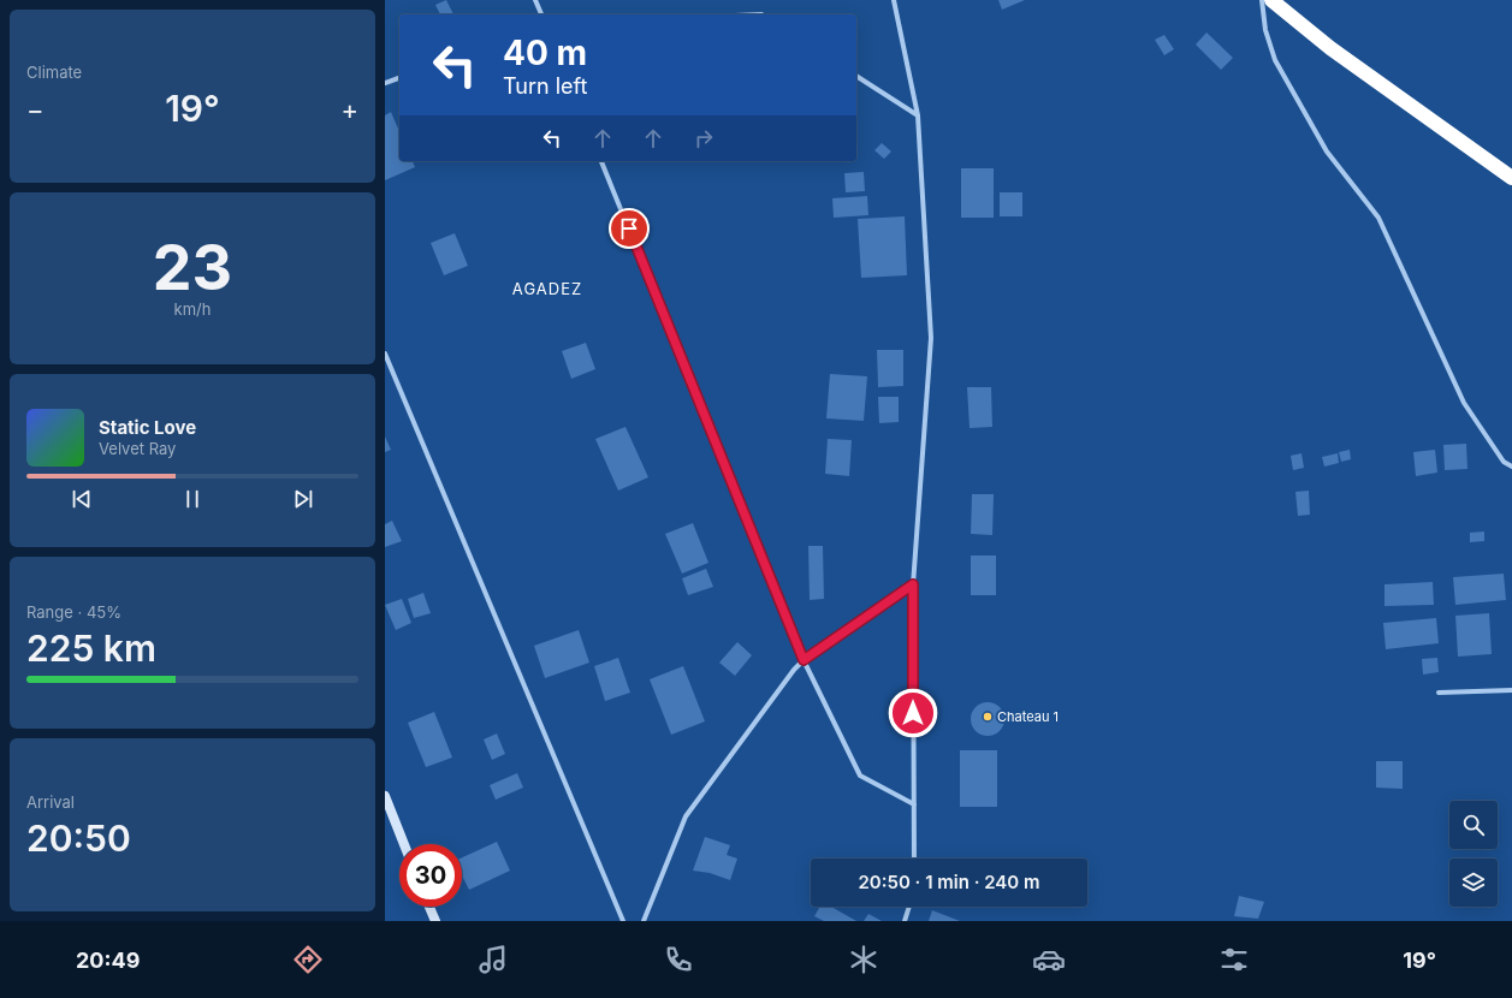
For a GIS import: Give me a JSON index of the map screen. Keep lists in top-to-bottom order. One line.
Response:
{"districts":["AGADEZ"],"places":["Chateau 1"],"page":{"tile":["Climate",["23","km/h"],["Range · 45%","225 km"],["Arrival","20:50"]],"turn":["40 m","Turn left"],"heat":["−","19°","+"],"song":["Static Love","Velvet Ray"],"limit":"30","trip":"20:50 · 1 min · 240 m","tabs":["20:49","19°"]}}
